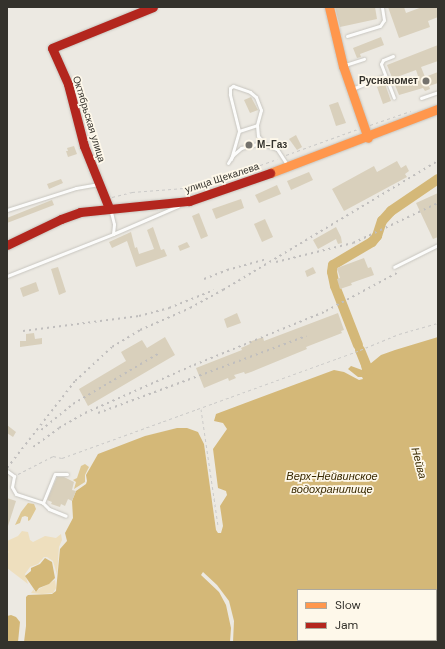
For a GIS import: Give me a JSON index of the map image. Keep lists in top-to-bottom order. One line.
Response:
{"streets":{"main road":["Октябрьская улица","улица Щекалева"]},"crossings":[["Октябрьская улица","улица Щекалева"]],"water":["Нейва","Верх-Нейвинское водохранилище"],"places":["Руснаномет","М-Газ"],"legend":["Slow","Jam"]}
